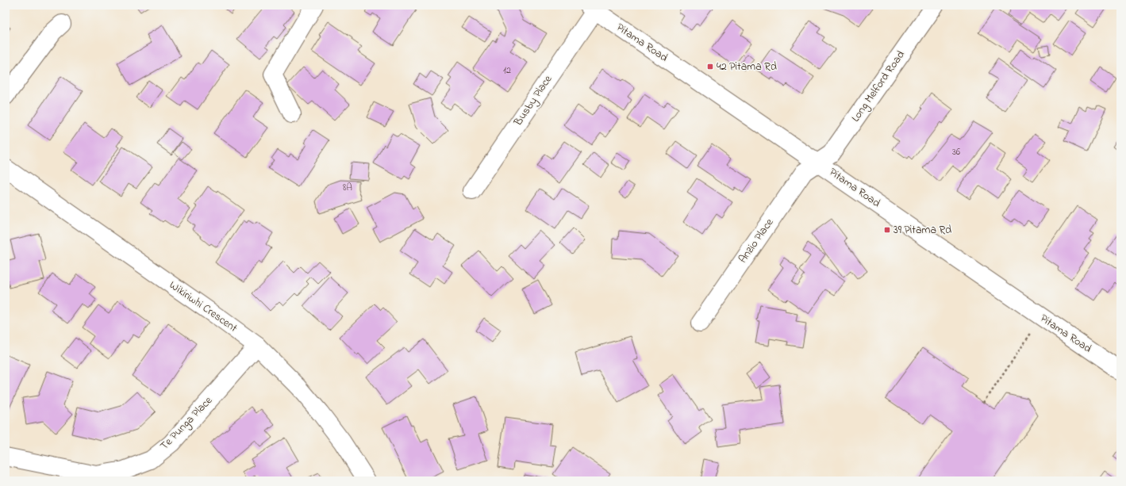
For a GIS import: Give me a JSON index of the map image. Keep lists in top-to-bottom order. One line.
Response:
{"streets":{"street":["Pitama Road","Long Melford Road","Busby Place","Anzio Place","Wikiriwhi Crescent","Te Punga Place"]},"crossings":[["Pitama Road","Long Melford Road"],["Pitama Road","Busby Place"],["Pitama Road","Anzio Place"],["Long Melford Road","Anzio Place"],["Wikiriwhi Crescent","Te Punga Place"]],"places":{"transit":["42 Pitama Rd","39 Pitama Rd"]},"house_numbers":["12","36","8A"]}
